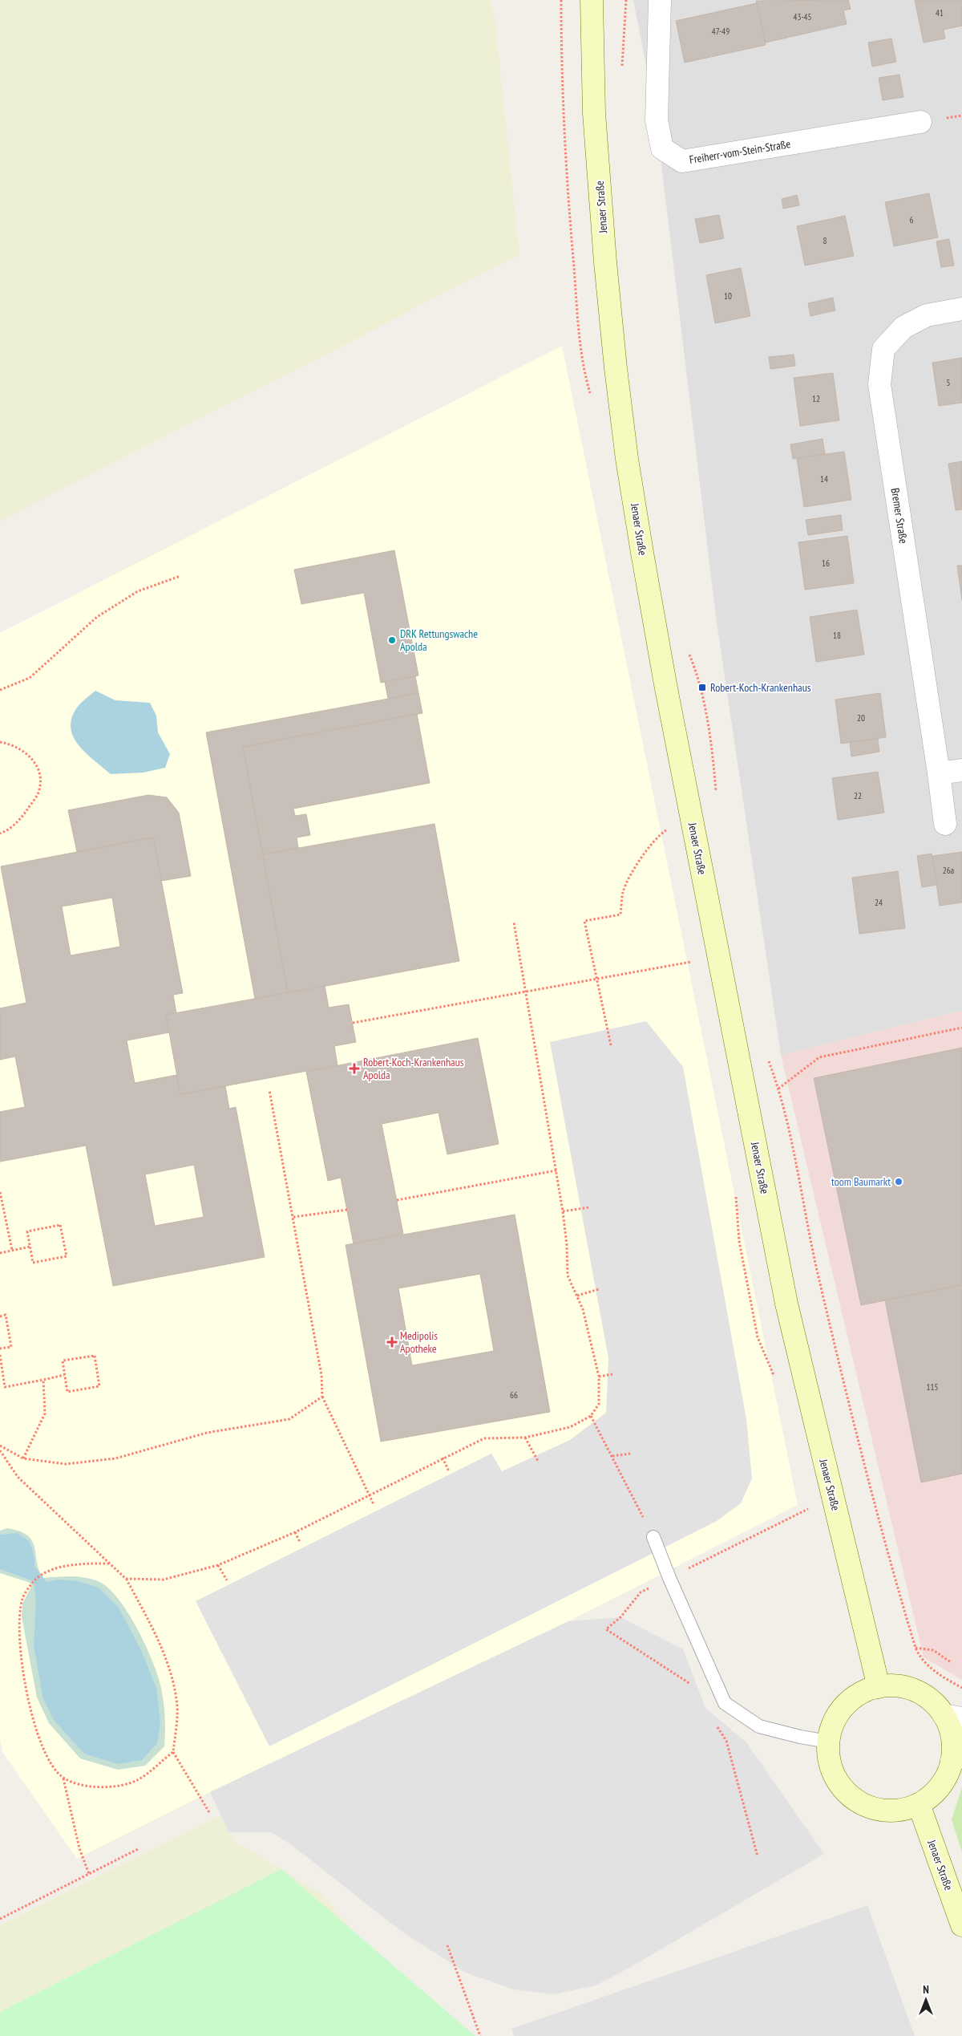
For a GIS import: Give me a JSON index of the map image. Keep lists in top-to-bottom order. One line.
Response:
{"streets":{"main road":["Jenaer Straße"],"street":["Freiherr-vom-Stein-Straße","Bremer Straße"]},"places":{"other":["DRK Rettungswache Apolda","toom Baumarkt"],"transit":["Robert-Koch-Krankenhaus"],"health":["Robert-Koch-Krankenhaus Apolda","Medipolis Apotheke"]},"house_numbers":["41","43-45","47-49","6","8","10","5","12","14","16","18","20","22","26a","24","115","66"],"north":"top"}
